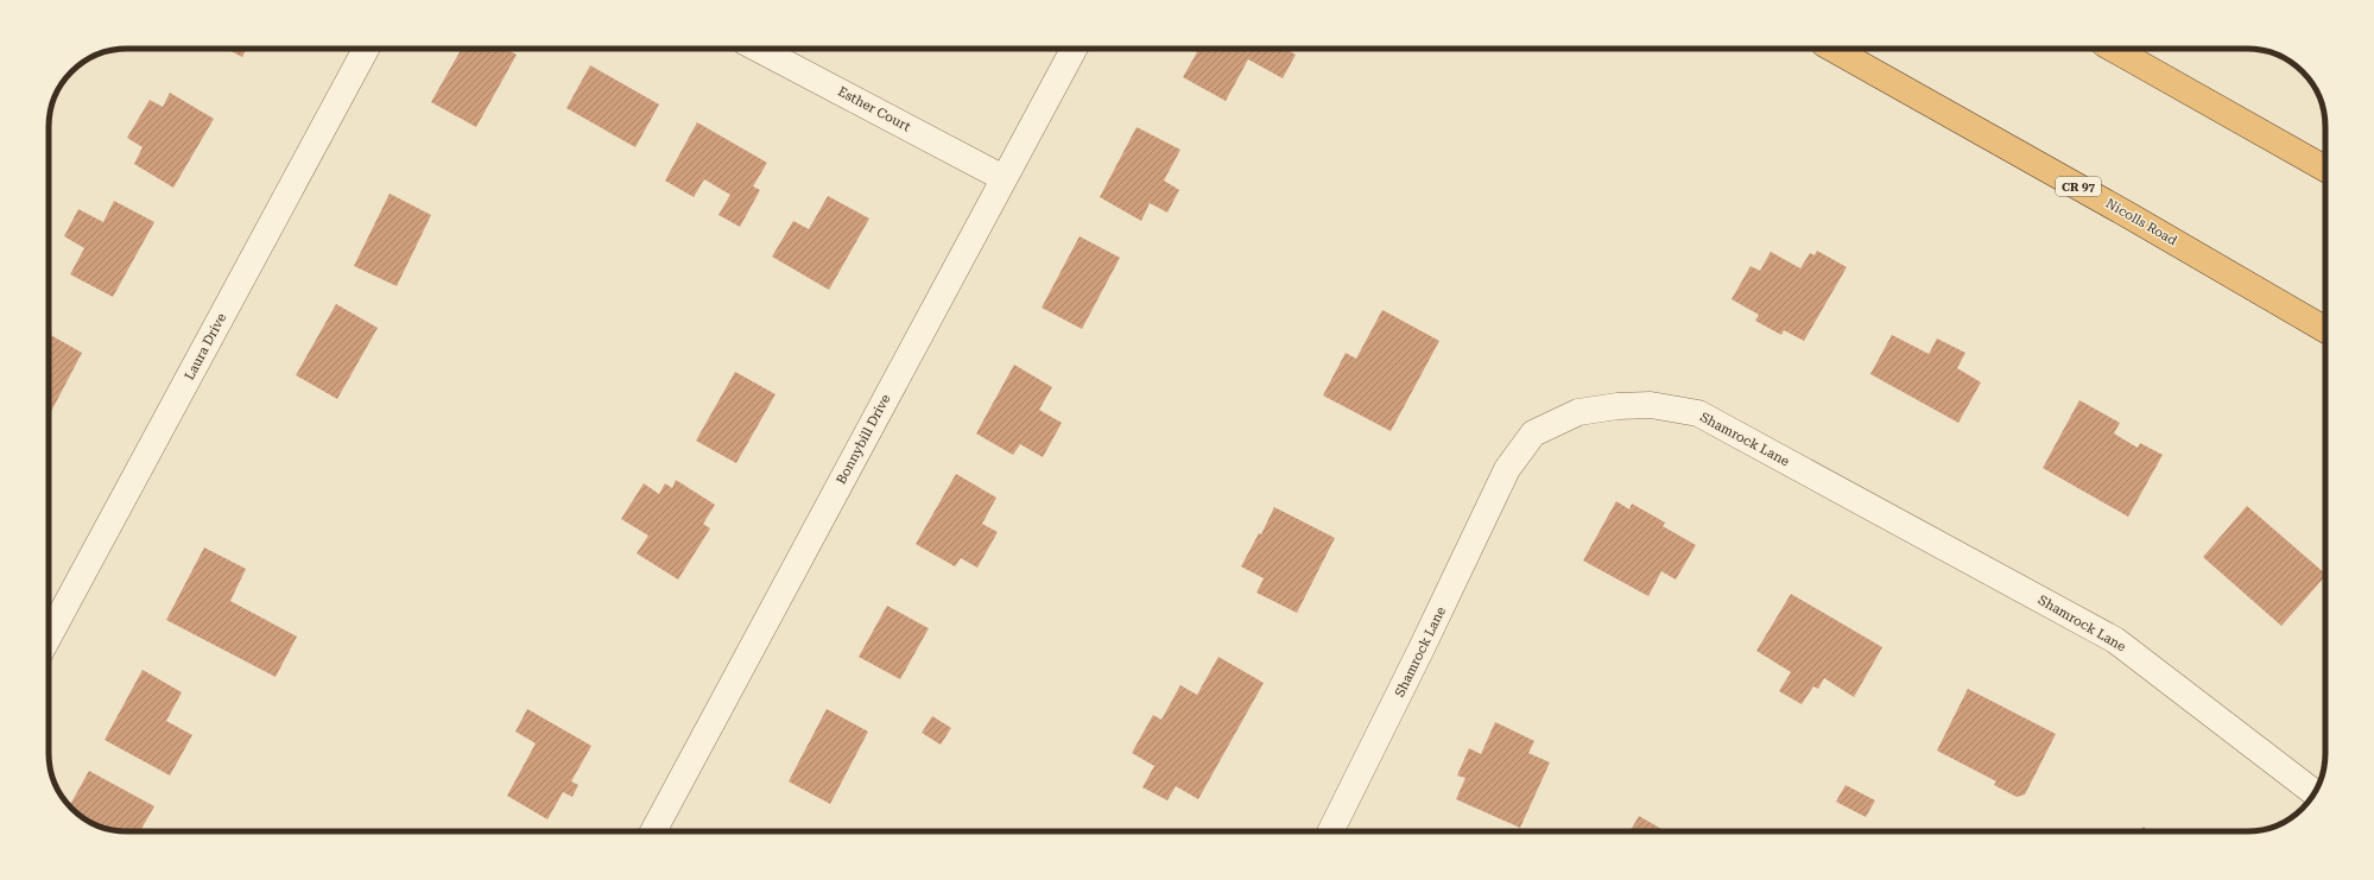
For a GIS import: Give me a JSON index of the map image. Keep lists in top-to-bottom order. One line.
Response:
{"streets":{"highway":["CR 97","Nicolls Road"],"street":["Esther Court","Laura Drive","Bonnybill Drive","Shamrock Lane"]},"crossings":[["Esther Court","Bonnybill Drive"]]}
